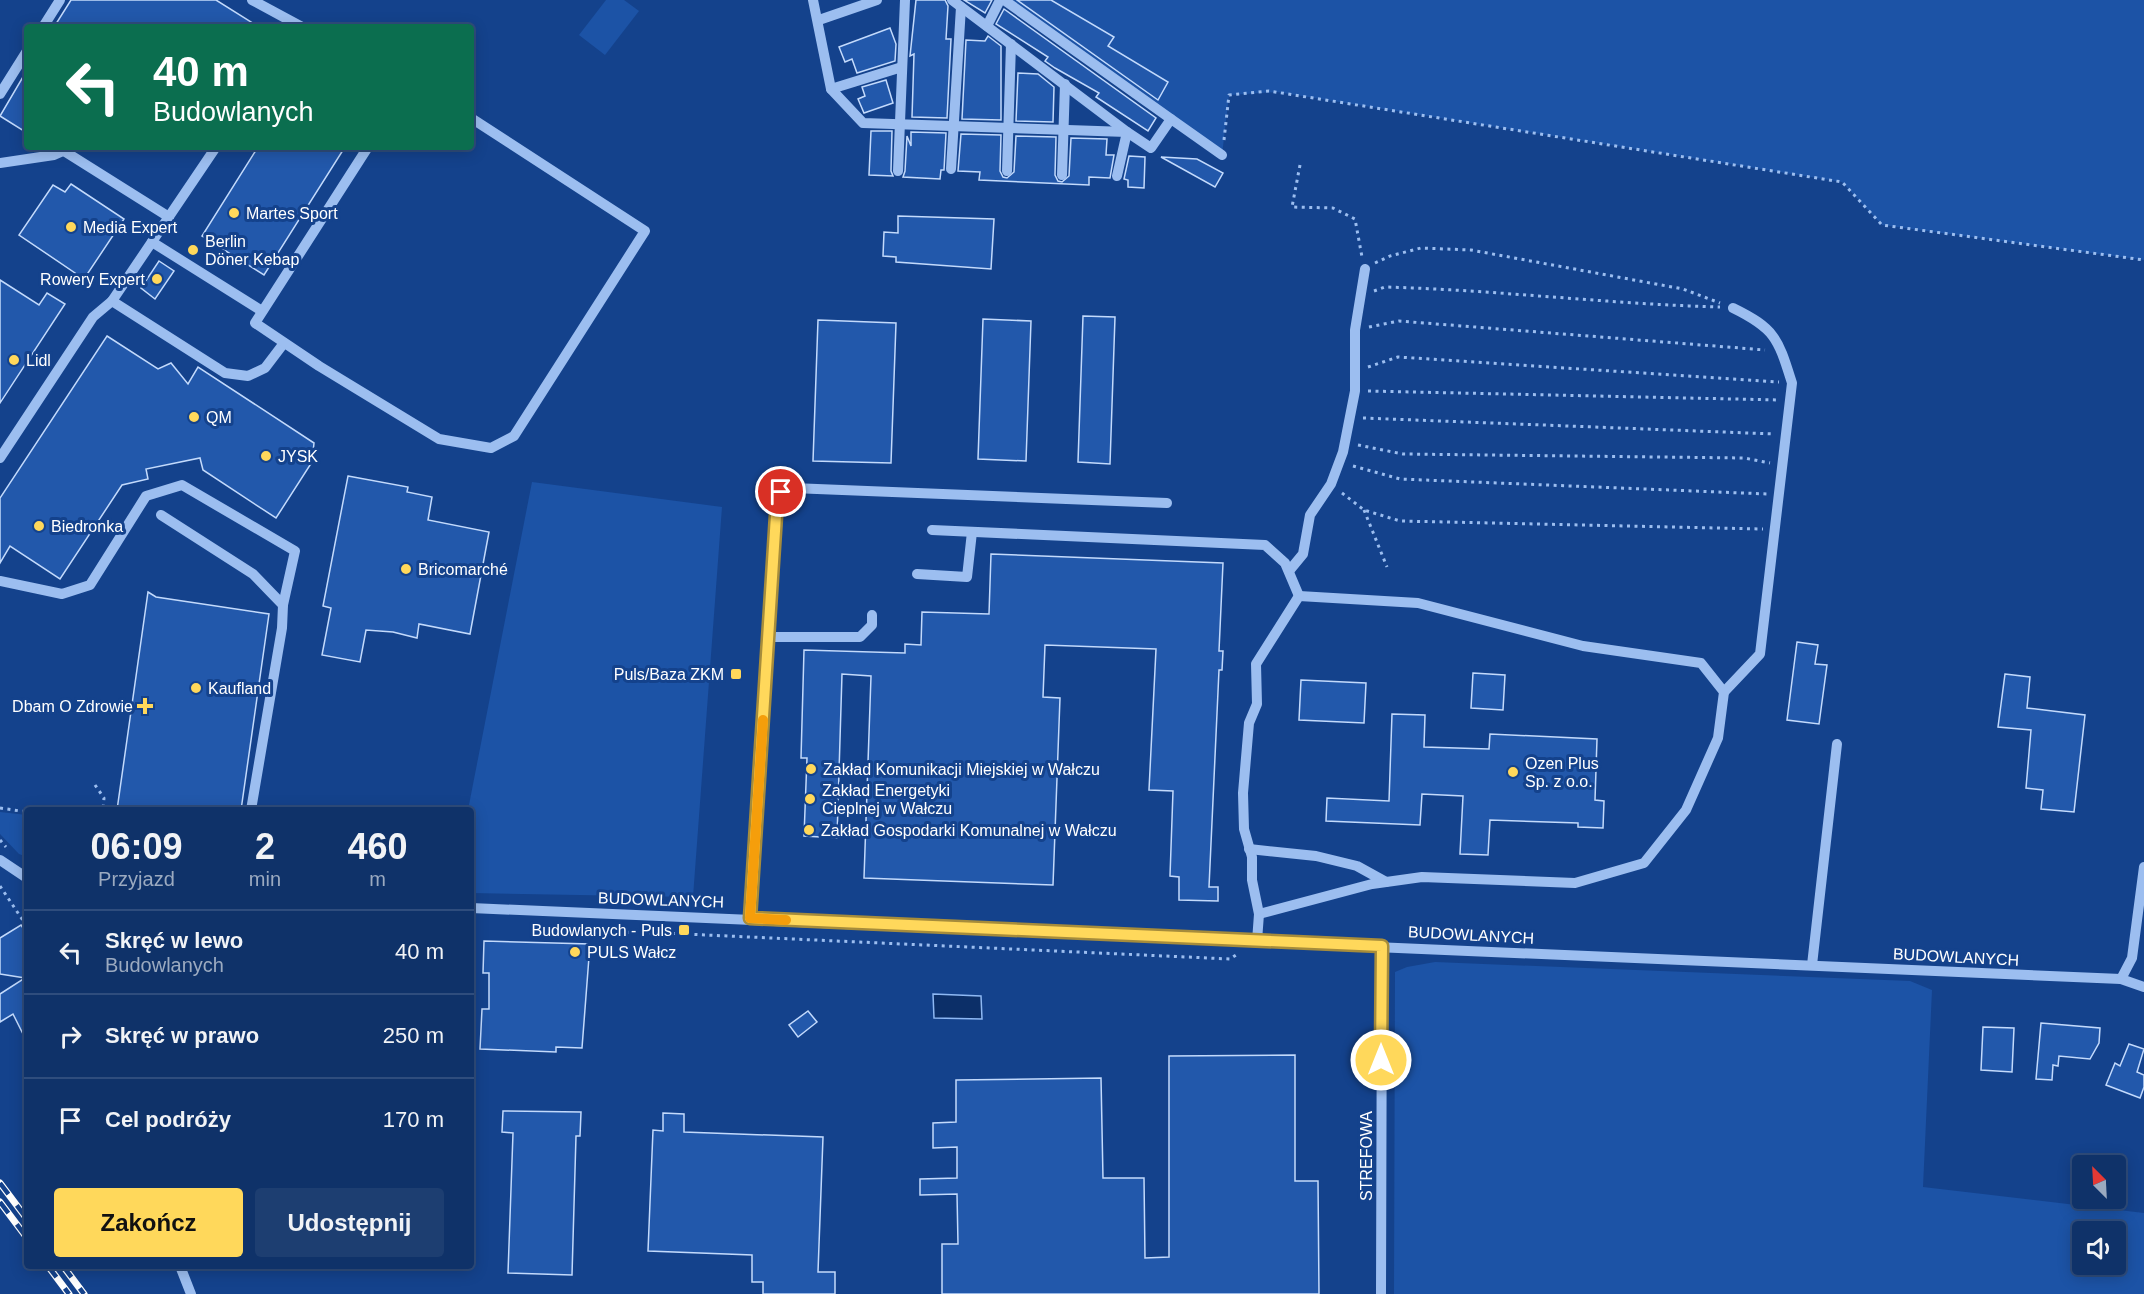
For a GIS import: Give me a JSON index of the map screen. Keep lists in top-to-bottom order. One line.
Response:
{"streets":{"street":["BUDOWLANYCH","STREFOWA"]},"crossings":[["BUDOWLANYCH","STREFOWA"]],"places":{"other":["Martes Sport","Media Expert","Berlin Döner Kebap","Rowery Expert","Lidl","QM","JYSK","Biedronka","Bricomarché","Kaufland","Zakład Komunikacji Miejskiej w Wałczu","Ozen Plus Sp. z o.o.","Zakład Energetyki Cieplnej w Wałczu","Zakład Gospodarki Komunalnej w Wałczu","PULS Wałcz"],"transit":["Puls/Baza ZKM","Budowlanych - Puls"],"health":["Dbam O Zdrowie"]},"north":"top left","page":{"turn":["40 m","Budowlanych"],"eta":["06:09","Przyjazd","2","min","460","m"],"list":[{"name":"Skręć w lewo","note":"Budowlanych","value":"40 m"},{"name":"Skręć w prawo","value":"250 m"},{"name":"Cel podróży","value":"170 m"}],"buttons":["Zakończ","Udostępnij"]}}
